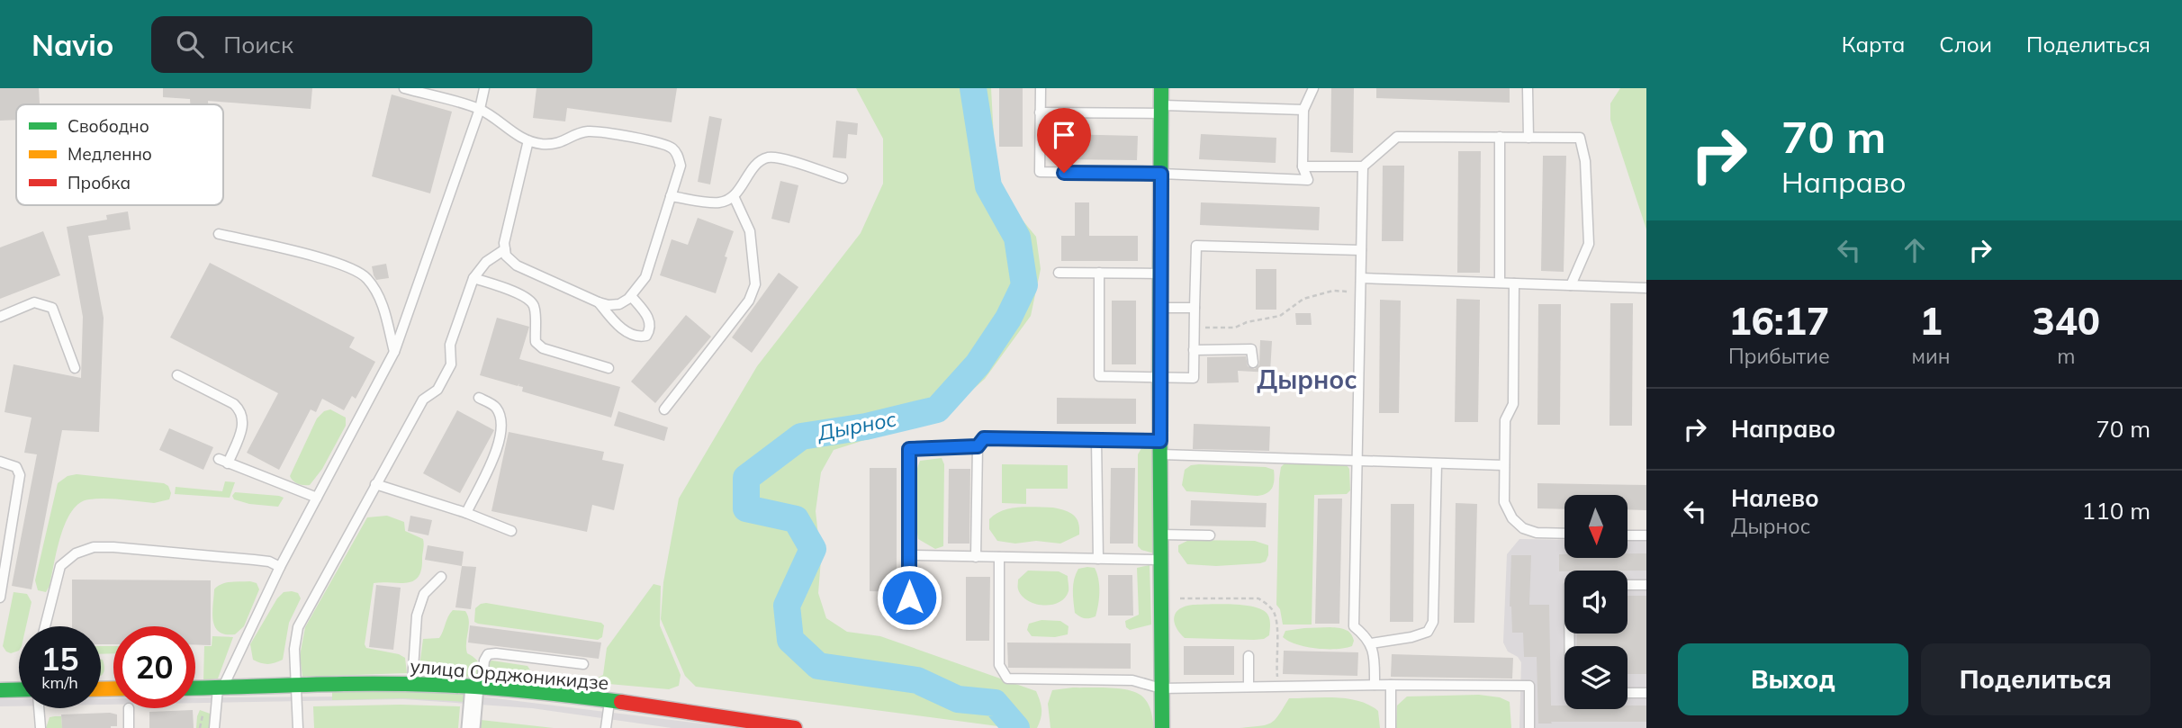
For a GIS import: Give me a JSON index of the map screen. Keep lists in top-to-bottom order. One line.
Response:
{"streets":{"main road":["улица Орджоникидзе"]},"districts":["Дырнос"],"water":["Дырнос"],"legend":["Свободно","Медленно","Пробка"],"north":"bottom","page":{"header":"Navio","search":"Поиск","nav":["Карта","Слои","Поделиться"],"turn":["70 m","Направо"],"eta":["16:17","Прибытие","1","мин","340","m"],"list":[{"name":"Направо","value":"70 m"},{"name":"Налево","note":"Дырнос","value":"110 m"}],"speed":"15 km/h","limit":"20","buttons":["Выход","Поделиться"]}}
